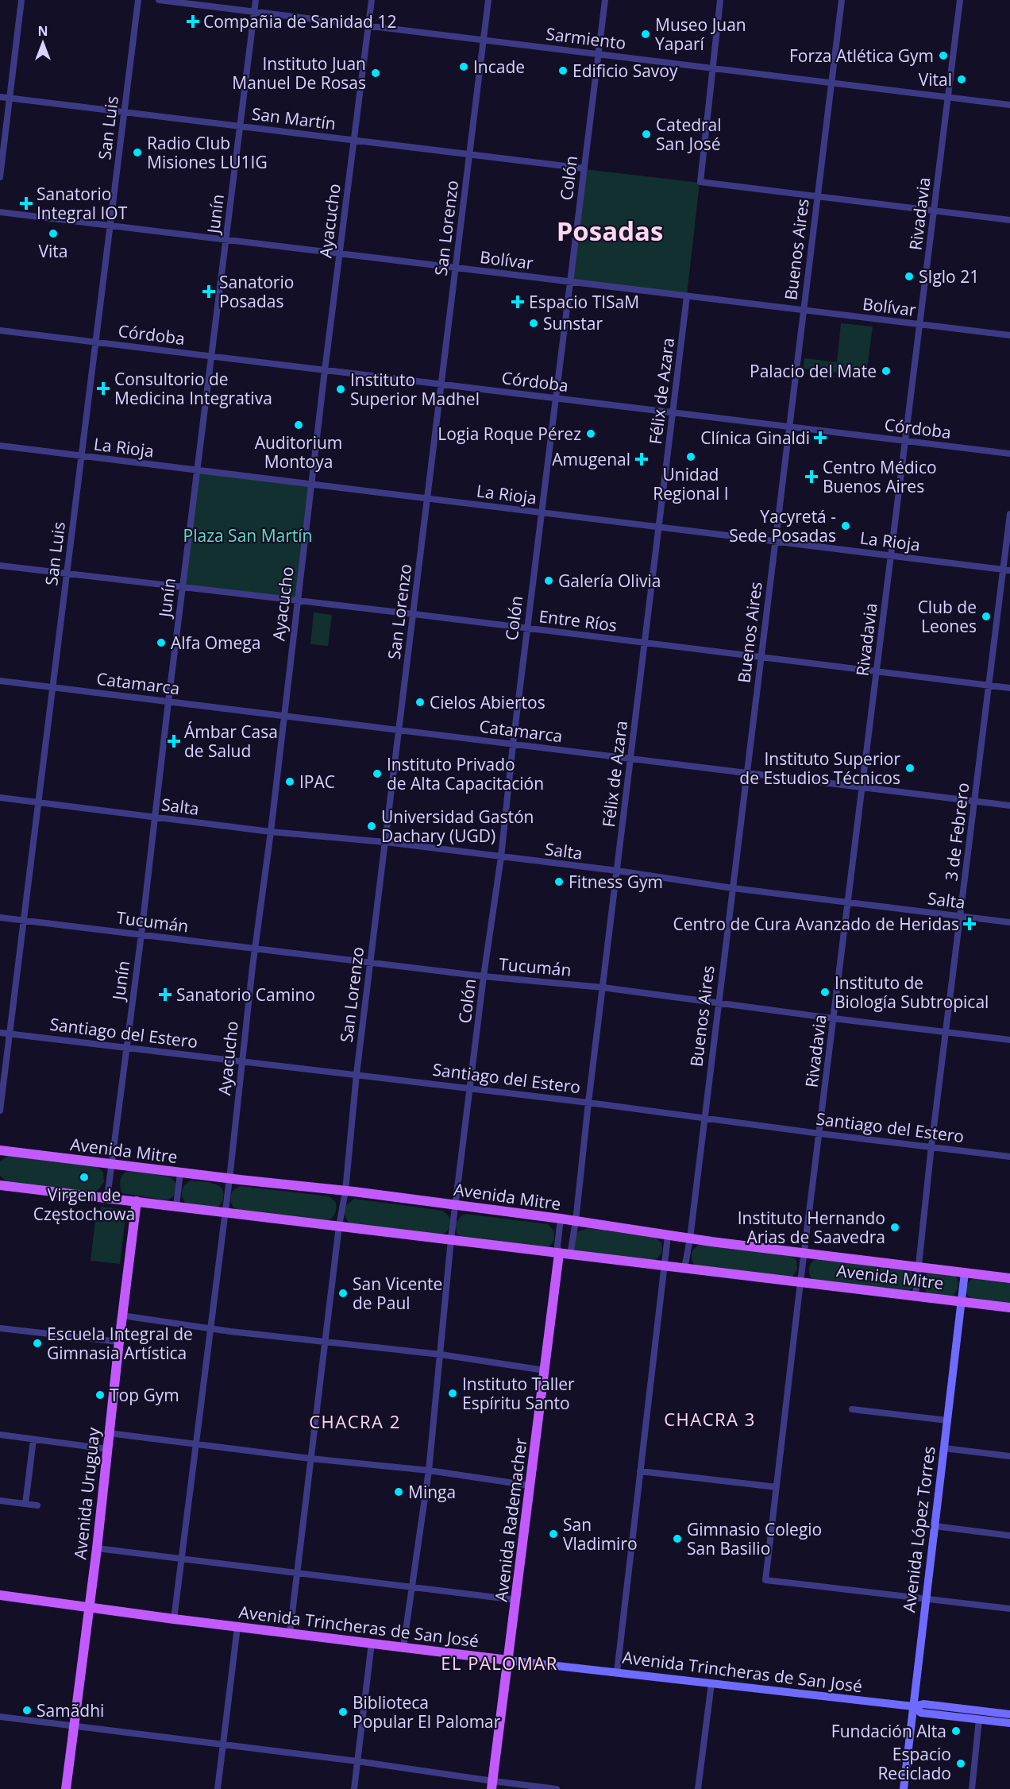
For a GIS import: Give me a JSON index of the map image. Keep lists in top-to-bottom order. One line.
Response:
{"streets":{"main road":["Avenida Mitre","Avenida Uruguay","Avenida Rademacher","Avenida López Torres","Avenida Trincheras de San José"],"street":["Sarmiento","San Martín","San Luis","Colón","Junín","Rivadavia","Ayacucho","San Lorenzo","Buenos Aires","Bolívar","Córdoba","Félix de Azara","La Rioja","Entre Ríos","Catamarca","Salta","3 de Febrero","Tucumán","Santiago del Estero"]},"crossings":[["Sarmiento","Colón"],["Sarmiento","Junín"],["Sarmiento","Rivadavia"],["Sarmiento","Ayacucho"],["Sarmiento","San Lorenzo"],["Sarmiento","Buenos Aires"],["San Martín","San Luis"],["San Martín","Colón"],["San Martín","Junín"],["San Martín","Ayacucho"],["San Martín","San Lorenzo"],["San Luis","Bolívar"],["San Luis","Córdoba"],["San Luis","La Rioja"],["San Luis","Entre Ríos"],["San Luis","Catamarca"],["San Luis","Salta"],["San Luis","Tucumán"],["San Luis","Santiago del Estero"],["Colón","Bolívar"],["Colón","Córdoba"],["Colón","La Rioja"],["Colón","Entre Ríos"],["Colón","Catamarca"],["Colón","Salta"],["Colón","Tucumán"],["Colón","Santiago del Estero"],["Colón","Avenida Mitre"],["Colón","Avenida Trincheras de San José"],["Junín","Bolívar"],["Junín","Córdoba"],["Junín","La Rioja"],["Junín","Entre Ríos"],["Junín","Catamarca"],["Junín","Salta"],["Junín","Tucumán"],["Junín","Santiago del Estero"],["Junín","Avenida Mitre"],["Rivadavia","Bolívar"],["Rivadavia","Córdoba"],["Rivadavia","La Rioja"],["Rivadavia","Entre Ríos"],["Rivadavia","Catamarca"],["Rivadavia","Salta"],["Rivadavia","Tucumán"],["Rivadavia","Santiago del Estero"],["Rivadavia","Avenida Mitre"],["Rivadavia","Avenida López Torres"],["Ayacucho","Bolívar"],["Ayacucho","Córdoba"],["Ayacucho","La Rioja"],["Ayacucho","Entre Ríos"],["Ayacucho","Catamarca"],["Ayacucho","Salta"],["Ayacucho","Tucumán"],["Ayacucho","Santiago del Estero"],["Ayacucho","Avenida Mitre"],["Ayacucho","Avenida Trincheras de San José"],["San Lorenzo","Bolívar"],["San Lorenzo","Córdoba"],["San Lorenzo","La Rioja"],["San Lorenzo","Entre Ríos"],["San Lorenzo","Catamarca"],["San Lorenzo","Salta"],["San Lorenzo","Tucumán"],["San Lorenzo","Santiago del Estero"],["San Lorenzo","Avenida Mitre"],["San Lorenzo","Avenida Trincheras de San José"],["Buenos Aires","Bolívar"],["Buenos Aires","Córdoba"],["Buenos Aires","La Rioja"],["Buenos Aires","Entre Ríos"],["Buenos Aires","Catamarca"],["Buenos Aires","Salta"],["Buenos Aires","Tucumán"],["Buenos Aires","Santiago del Estero"],["Buenos Aires","Avenida Mitre"],["Bolívar","Félix de Azara"],["Córdoba","Félix de Azara"],["Félix de Azara","La Rioja"],["Félix de Azara","Entre Ríos"],["Félix de Azara","Catamarca"],["Félix de Azara","Salta"],["Félix de Azara","Tucumán"],["Félix de Azara","Santiago del Estero"],["Félix de Azara","Avenida Mitre"],["La Rioja","3 de Febrero"],["Entre Ríos","3 de Febrero"],["Catamarca","3 de Febrero"],["Salta","3 de Febrero"],["3 de Febrero","Tucumán"],["3 de Febrero","Santiago del Estero"],["3 de Febrero","Avenida Mitre"],["Avenida Mitre","Avenida Uruguay"],["Avenida Mitre","Avenida Rademacher"],["Avenida Mitre","Avenida López Torres"],["Avenida Uruguay","Avenida Trincheras de San José"],["Avenida Rademacher","Avenida Trincheras de San José"],["Avenida López Torres","Avenida Trincheras de San José"]],"districts":["Posadas","CHACRA 3","CHACRA 2","EL PALOMAR"],"parks":["Plaza San Martín"],"places":{"health":["Compañia de Sanidad 12","Sanatorio Integral IOT","Sanatorio Posadas","Espacio TISaM","Consultorio de Medicina Integrativa","Clínica Ginaldi","Amugenal","Centro Médico Buenos Aires","Ámbar Casa de Salud","Centro de Cura Avanzado de Heridas","Sanatorio Camino"],"other":["Museo Juan Yaparí","Forza Atlética Gym","Incade","Edificio Savoy","Instituto Juan Manuel De Rosas","Vital","Catedral San José","Radio Club Misiones LU1IG","Vita","SIglo 21","Sunstar","Palacio del Mate","Instituto Superior Madhel","Auditorium Montoya","Logia Roque Pérez","Unidad Regional I","Yacyretá - Sede Posadas","Galería Olivia","Club de Leones","Alfa Omega","Cielos Abiertos","Instituto Superior de Estudios Técnicos","Instituto Privado de Alta Capacitación","IPAC","Universidad Gastón Dachary (UGD)","Fitness Gym","Instituto de Biología Subtropical","Virgen de Częstochowa","Instituto Hernando Arias de Saavedra","San Vicente de Paul","Escuela Integral de Gimnasia Artística","Instituto Taller Espíritu Santo","Top Gym","Minga","San Vladimiro","Gimnasio Colegio San Basilio","Samãdhi","Biblioteca Popular El Palomar","Fundación Alta","Espacio Reciclado"]},"north":"top"}
